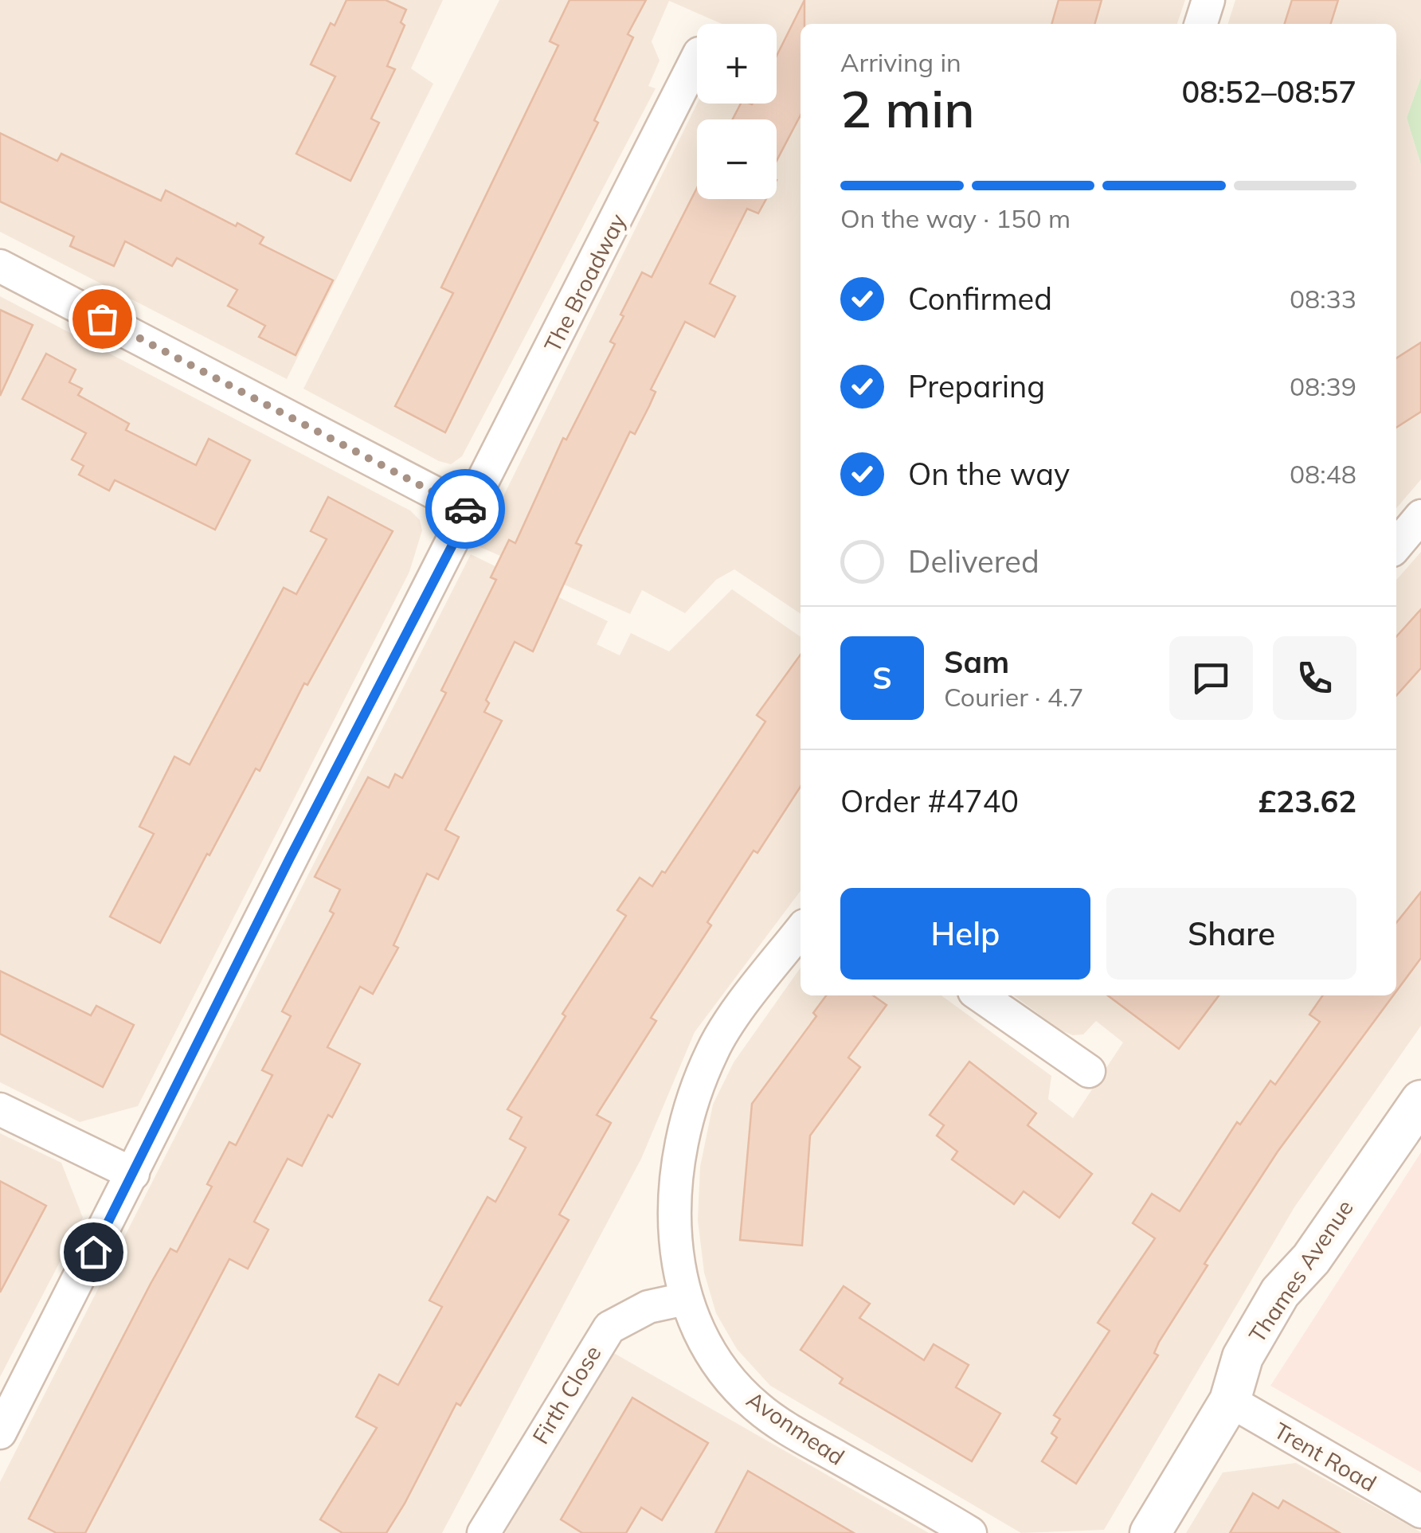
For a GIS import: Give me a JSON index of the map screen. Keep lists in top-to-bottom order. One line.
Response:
{"streets":{"street":["The Broadway","Thames Avenue","Firth Close","Avonmead","Trent Road"]},"crossings":[["Thames Avenue","Trent Road"],["Firth Close","Avonmead"]],"page":{"map_buttons":["+","−"],"heading":["2 min","Arriving in","08:52–08:57"],"panel":["Sam","Courier · 4.7","Order #4740","£23.62"],"bar":"On the way · 150 m","list":[["Confirmed","08:33"],["Preparing","08:39"],["On the way","08:48"],"Delivered"],"round":"S","buttons":["Help","Share"]}}
